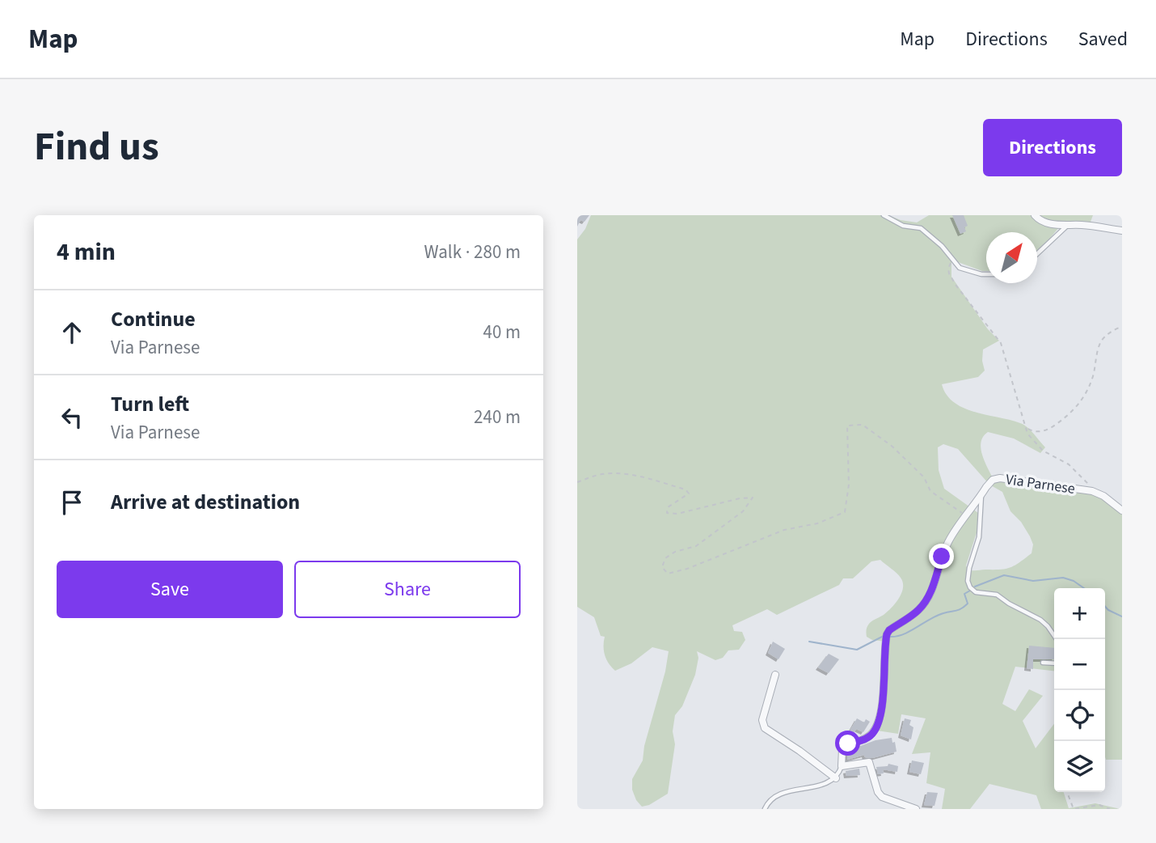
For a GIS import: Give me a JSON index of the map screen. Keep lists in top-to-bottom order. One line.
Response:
{"streets":{"street":["Via Parnese"]},"north":"top right","page":{"header":"Map","nav":["Map","Directions","Saved"],"title":"Find us","buttons":["Directions",["Save","Share"]],"heading":["4 min","Walk · 280 m"],"list":[["Continue","Via Parnese","40 m"],["Turn left","Via Parnese","240 m"],"Arrive at destination"],"map_buttons":["+","−"]}}
